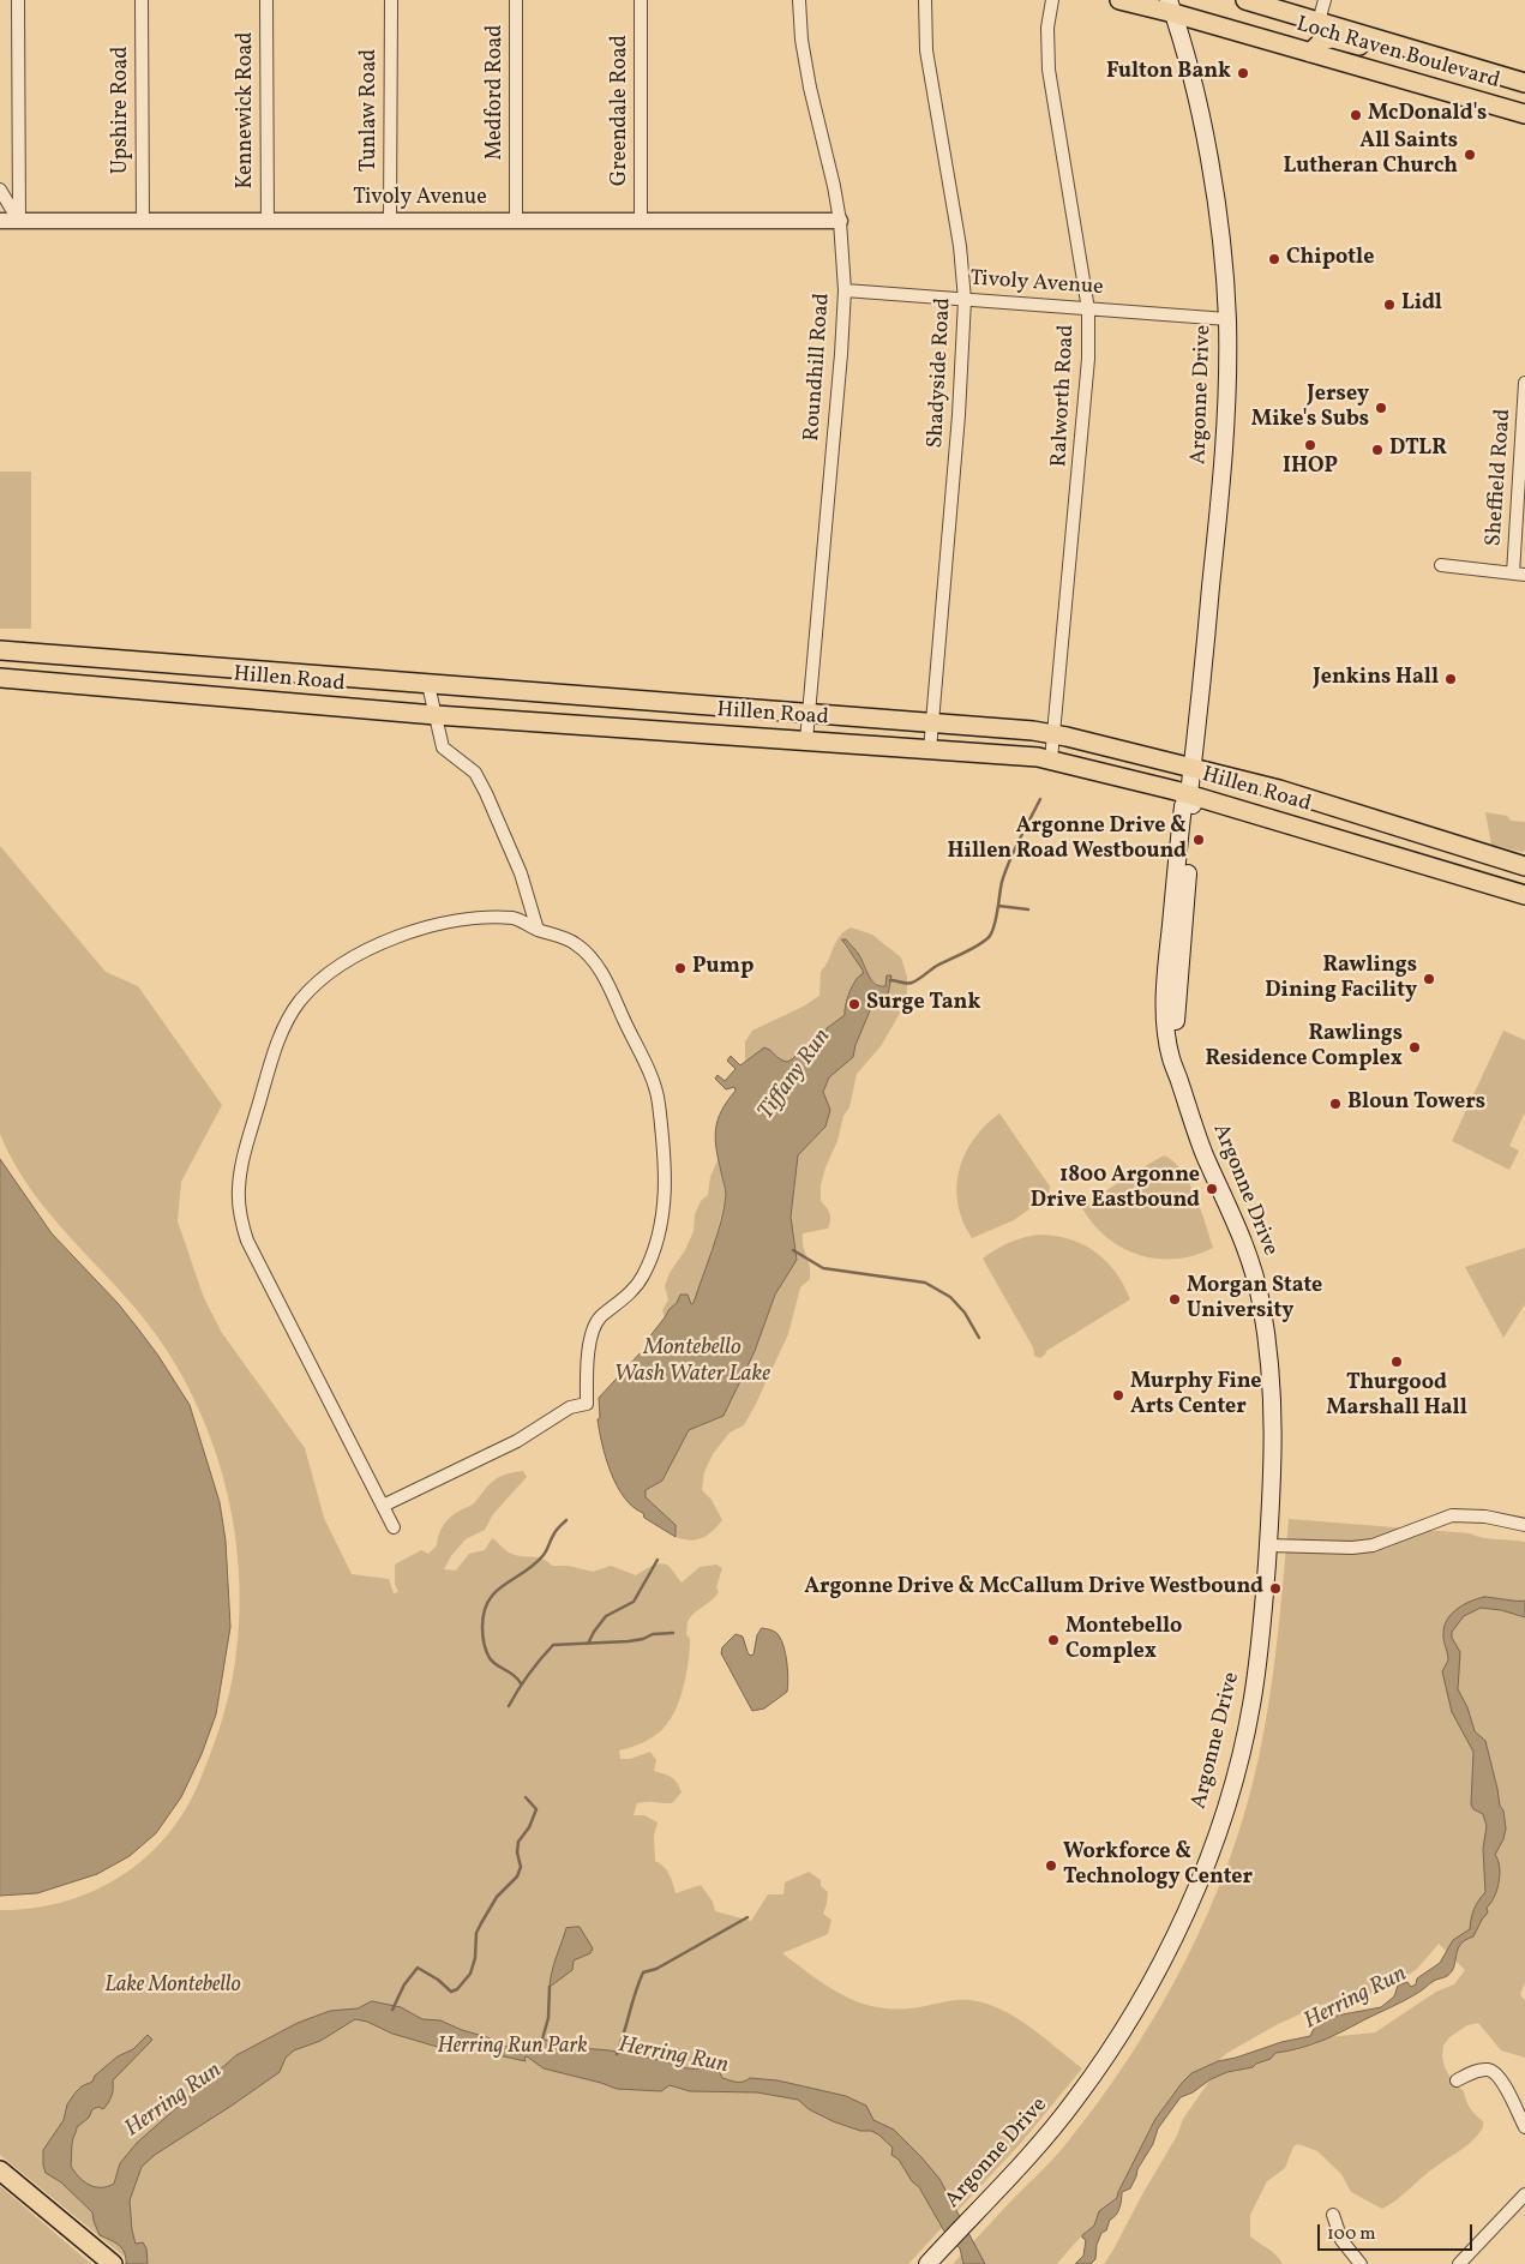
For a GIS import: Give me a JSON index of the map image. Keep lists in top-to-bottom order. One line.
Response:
{"streets":{"main road":["Loch Raven Boulevard","Argonne Drive","Hillen Road"],"street":["Medford Road","Upshire Road","Kennewick Road","Tunlaw Road","Greendale Road","Tivoly Avenue","Roundhill Road","Shadyside Road","Ralworth Road","Sheffield Road"]},"crossings":[["Loch Raven Boulevard","Argonne Drive"],["Medford Road","Tivoly Avenue"],["Upshire Road","Tivoly Avenue"],["Kennewick Road","Tivoly Avenue"],["Tunlaw Road","Tivoly Avenue"],["Greendale Road","Tivoly Avenue"],["Tivoly Avenue","Roundhill Road"],["Tivoly Avenue","Shadyside Road"],["Tivoly Avenue","Argonne Drive"],["Tivoly Avenue","Ralworth Road"],["Roundhill Road","Hillen Road"],["Shadyside Road","Hillen Road"],["Argonne Drive","Hillen Road"],["Ralworth Road","Hillen Road"]],"water":["Tiffany Run","Montebello Wash Water Lake","Herring Run"],"parks":["Lake Montebello","Herring Run Park"],"places":["Fulton Bank","McDonald's","All Saints Lutheran Church","Chipotle","Lidl","Jersey Mike's Subs","IHOP","DTLR","Jenkins Hall","Argonne Drive & Hillen Road Westbound","Pump","Rawlings Dining Facility","Surge Tank","Rawlings Residence Complex","Bloun Towers","1800 Argonne Drive Eastbound","Morgan State University","Thurgood Marshall Hall","Murphy Fine Arts Center","Argonne Drive & McCallum Drive Westbound","Montebello Complex","Workforce & Technology Center"],"scale_bar":"100 m"}
